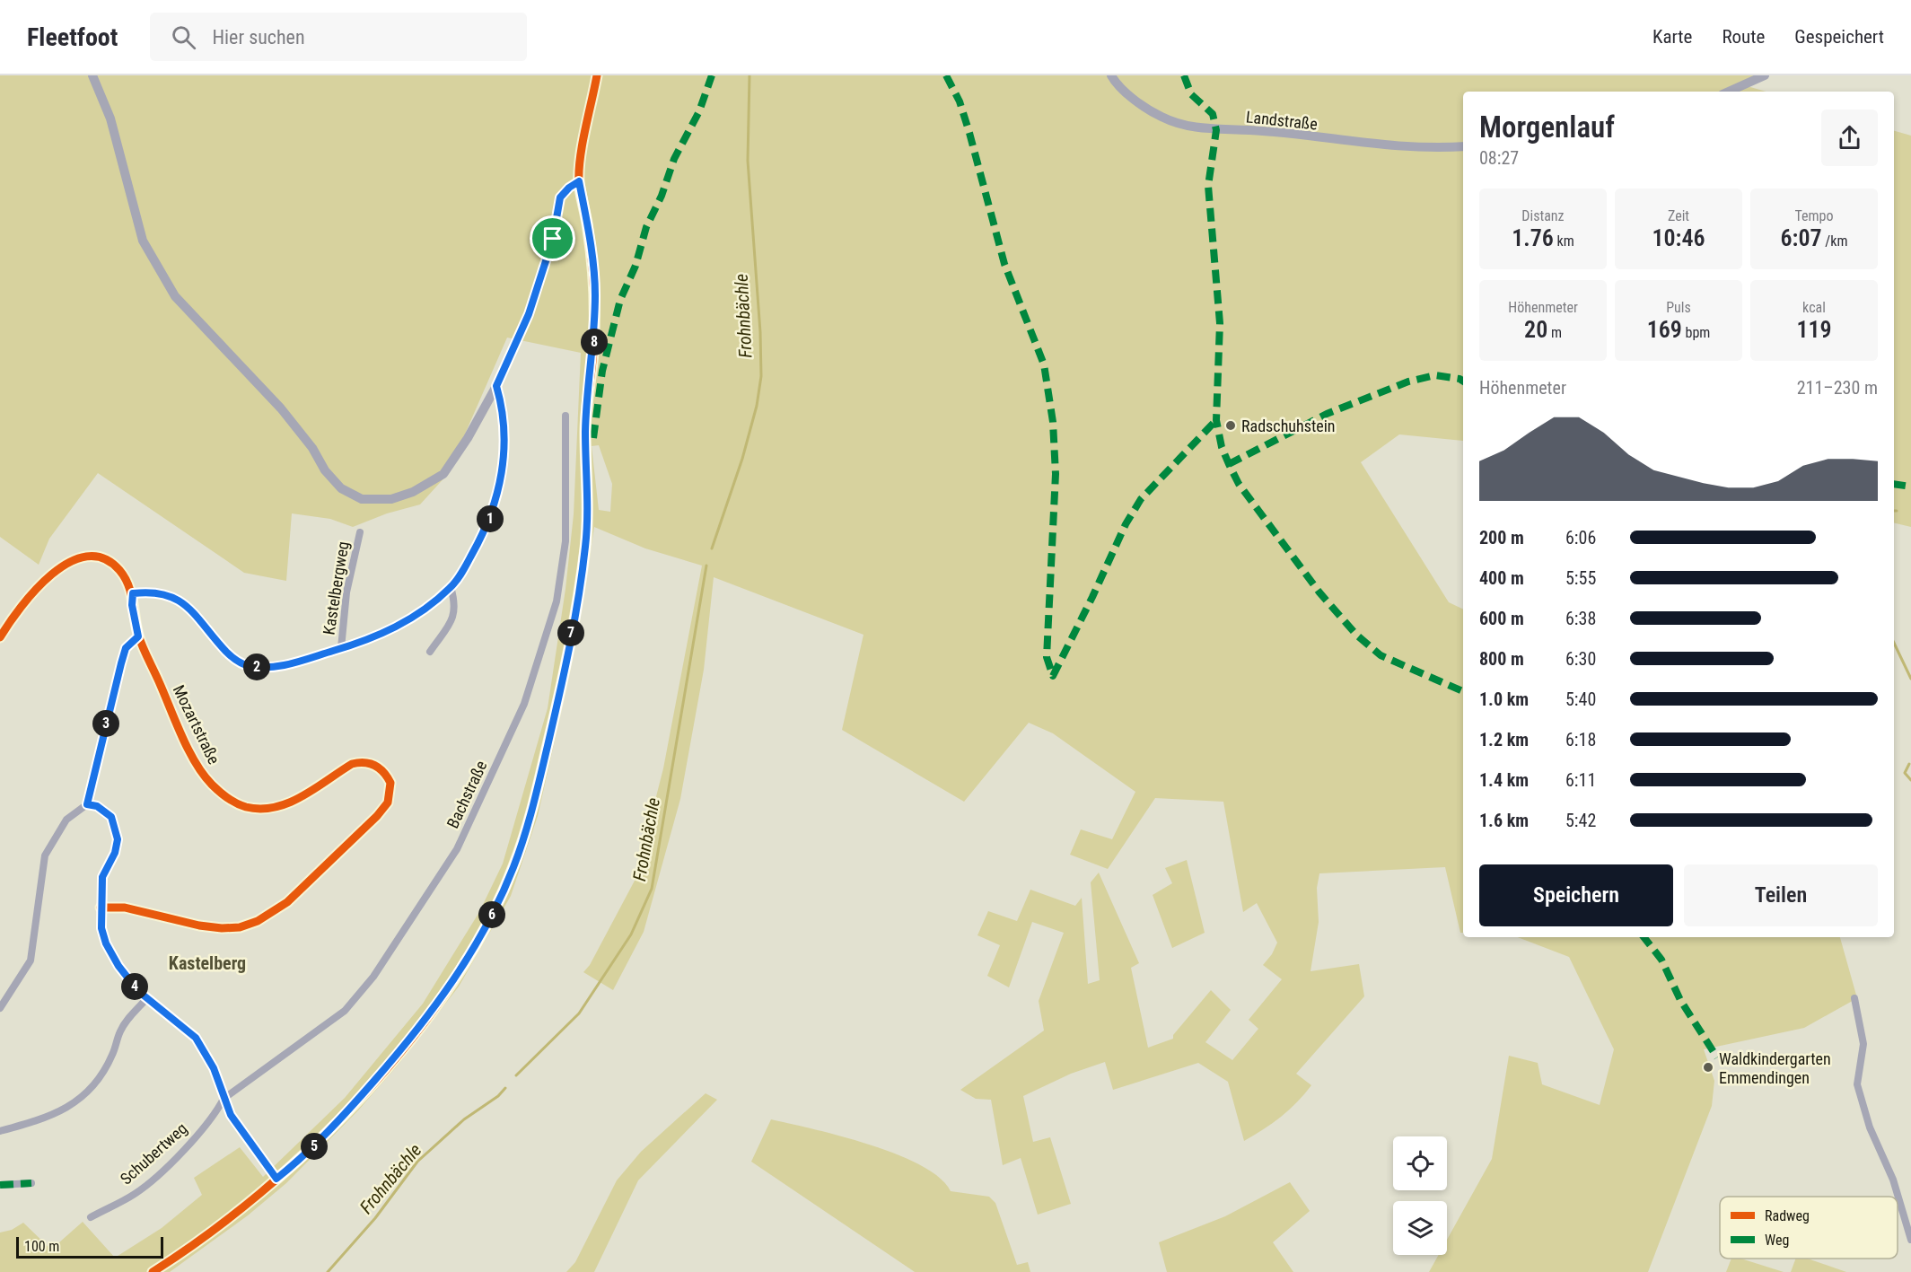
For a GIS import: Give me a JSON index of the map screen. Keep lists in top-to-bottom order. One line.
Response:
{"streets":{"street":["Landstraße","Kastelbergweg","Mozartstraße","Bachstraße","Schubertweg"]},"crossings":[["Bachstraße","Schubertweg"]],"districts":["Kastelberg"],"water":["Frohnbächle"],"places":["Radschuhstein","Waldkindergarten Emmendingen"],"legend":["Radweg","Weg"],"scale_bar":"100 m","page":{"header":"Fleetfoot","search":"Hier suchen","nav":["Karte","Route","Gespeichert"],"heading":["Morgenlauf","08:27"],"stats":[["Distanz","1.76 km"],["Zeit","10:46"],["Tempo","6:07 /km"],["Höhenmeter","20 m"],["Puls","169 bpm"],["kcal","119"]],"pins":["8","1","7","2","3","6","4","5"],"chart":["Höhenmeter","211–230 m"],"list":[{"name":"200 m","note":"6:06"},{"name":"400 m","note":"5:55"},{"name":"600 m","note":"6:38"},{"name":"800 m","note":"6:30"},{"name":"1.0 km","note":"5:40"},{"name":"1.2 km","note":"6:18"},{"name":"1.4 km","note":"6:11"},{"name":"1.6 km","note":"5:42"}],"buttons":["Speichern","Teilen"],"scale":"100 m"}}
